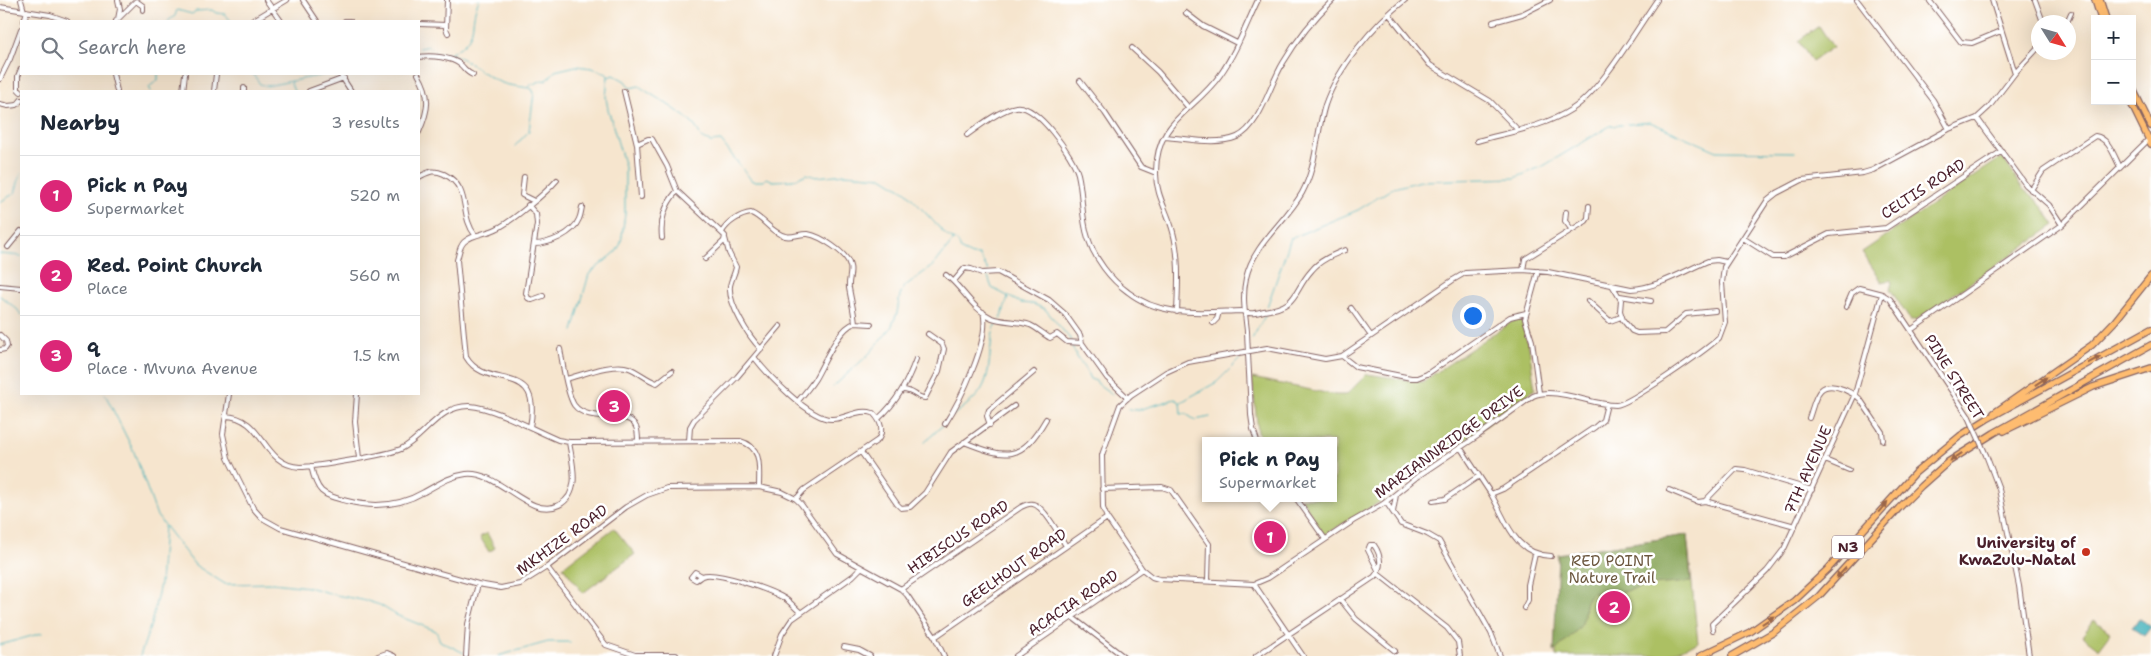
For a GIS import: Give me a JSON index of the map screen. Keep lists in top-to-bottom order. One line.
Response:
{"streets":{"highway":["N3"],"street":["CELTIS ROAD","PINE STREET","MARIANNRIDGE DRIVE","7TH AVENUE","HIBISCUS ROAD","MKHIZE ROAD","GEELHOUT ROAD","ACACIA ROAD"]},"crossings":[["CELTIS ROAD","MARIANNRIDGE DRIVE"],["PINE STREET","7TH AVENUE"],["HIBISCUS ROAD","GEELHOUT ROAD"]],"parks":["RED POINT Nature Trail"],"places":["University of KwaZulu-Natal"],"north":"bottom right","page":{"map_buttons":["+","−"],"search":"Search here","heading":["Nearby","3 results"],"list":[{"mark":"1","name":"Pick n Pay","note":"Supermarket","value":"520 m"},{"mark":"2","name":"Red. Point Church","note":"Place","value":"560 m"},{"mark":"3","name":"q","note":"Place · Mvuna Avenue","value":"1.5 km"}],"pins":["3","1","2"],"popup":["Pick n Pay","Supermarket"]}}
